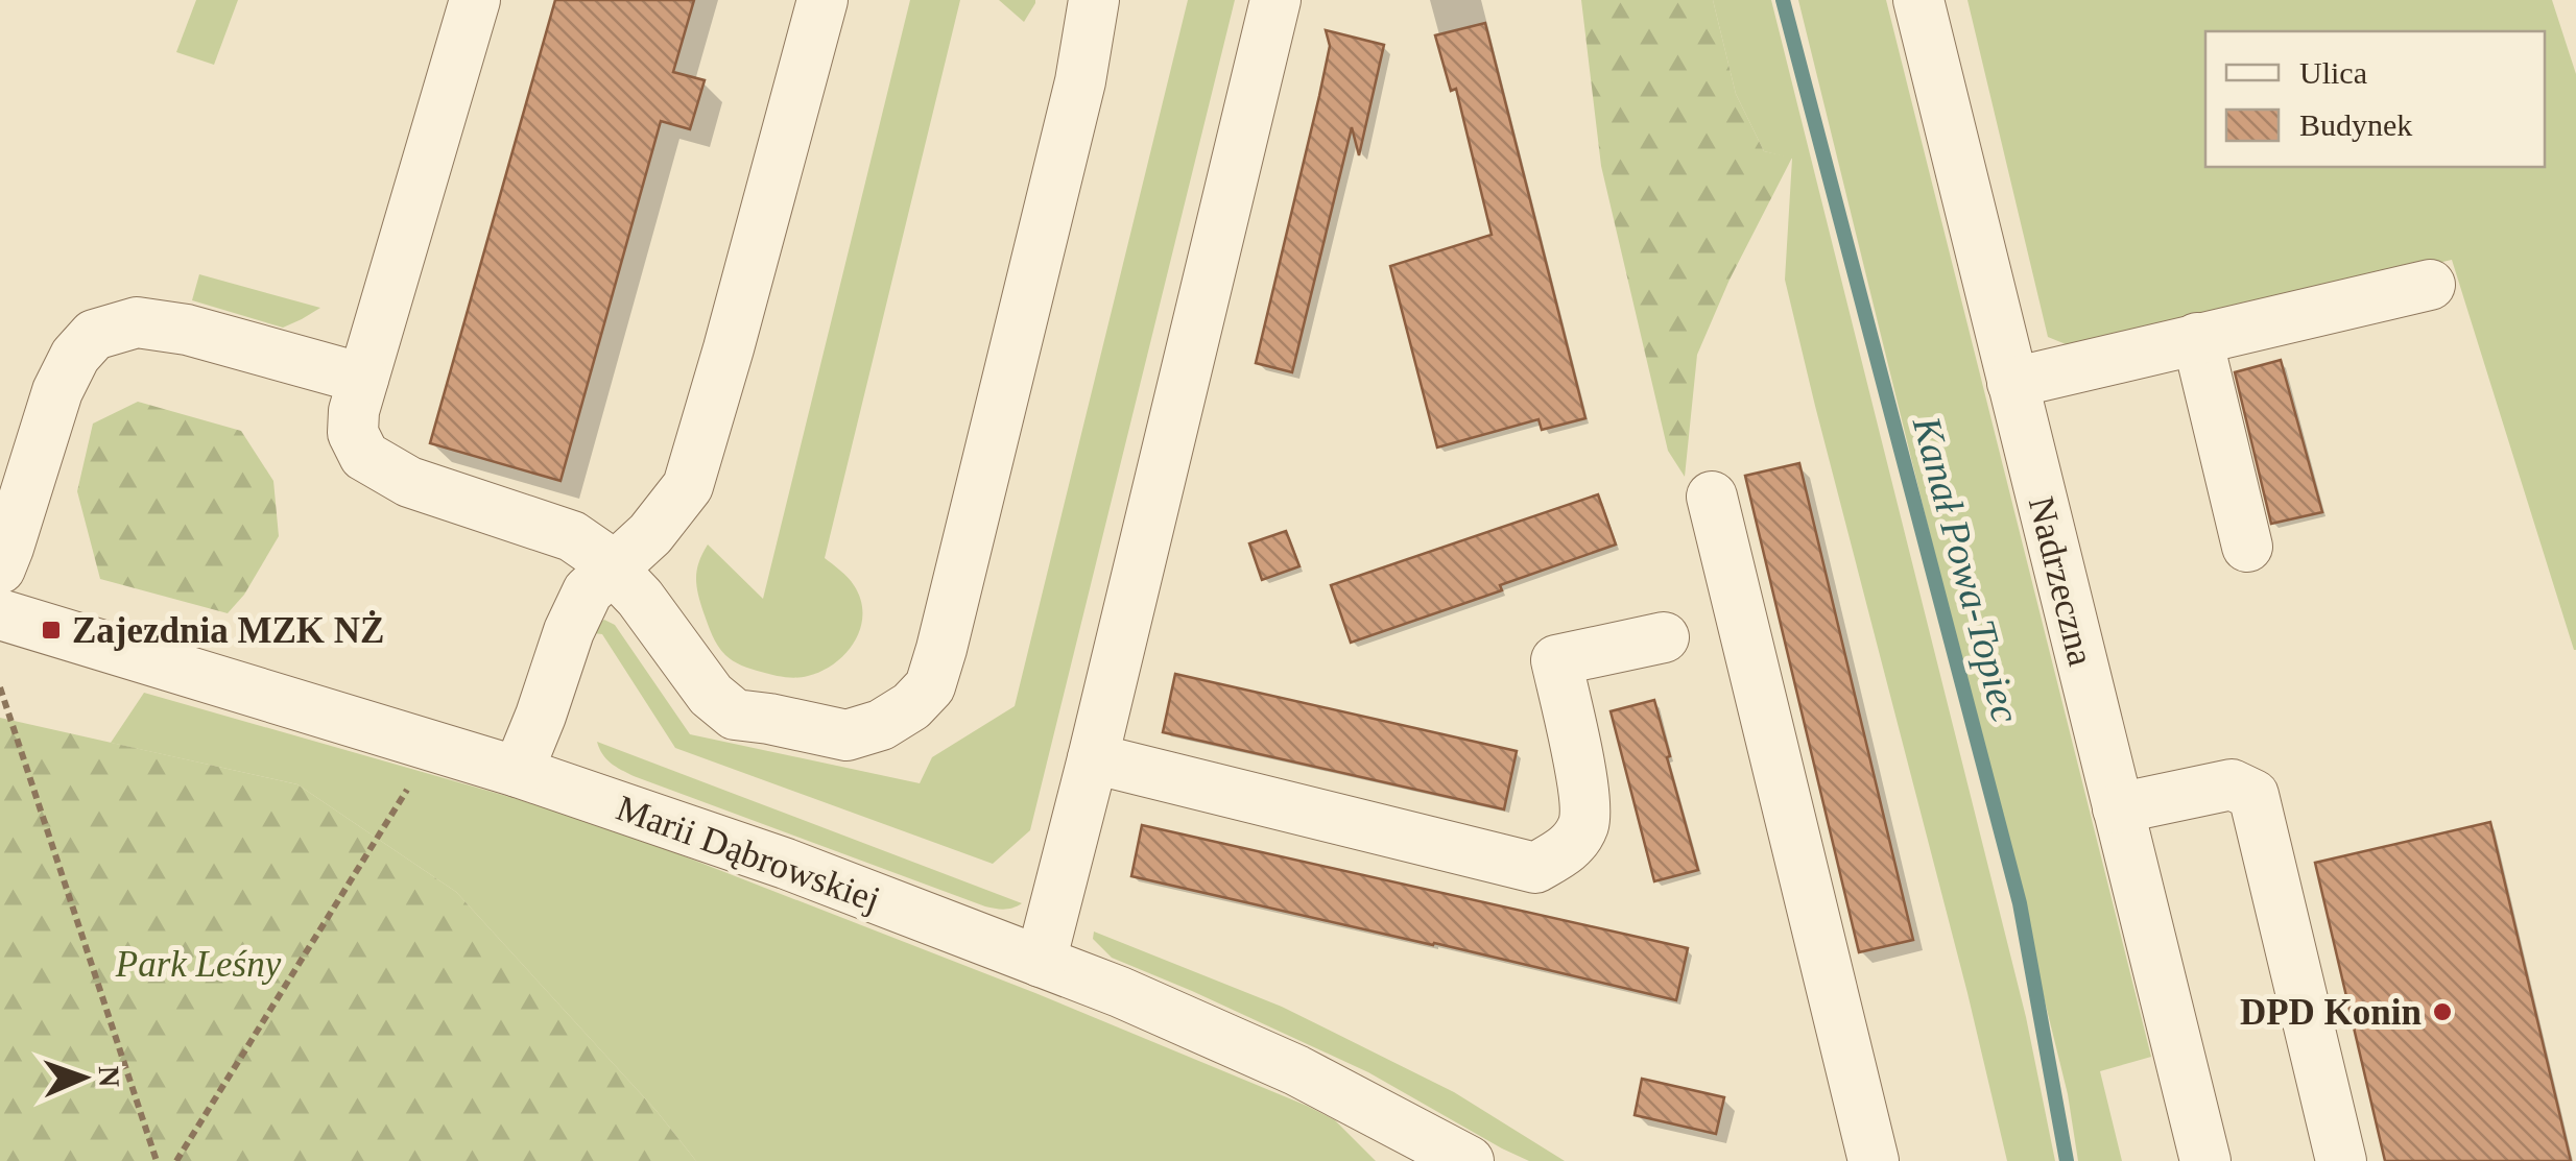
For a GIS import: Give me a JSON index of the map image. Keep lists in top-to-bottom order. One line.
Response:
{"streets":{"street":["Nadrzeczna","Marii Dąbrowskiej"]},"water":["Kanał Powa-Topiec"],"parks":["Park Leśny"],"places":{"transit":["Zajezdnia MZK NŻ"],"other":["DPD Konin"]},"legend":["Ulica","Budynek"],"north":"right"}
